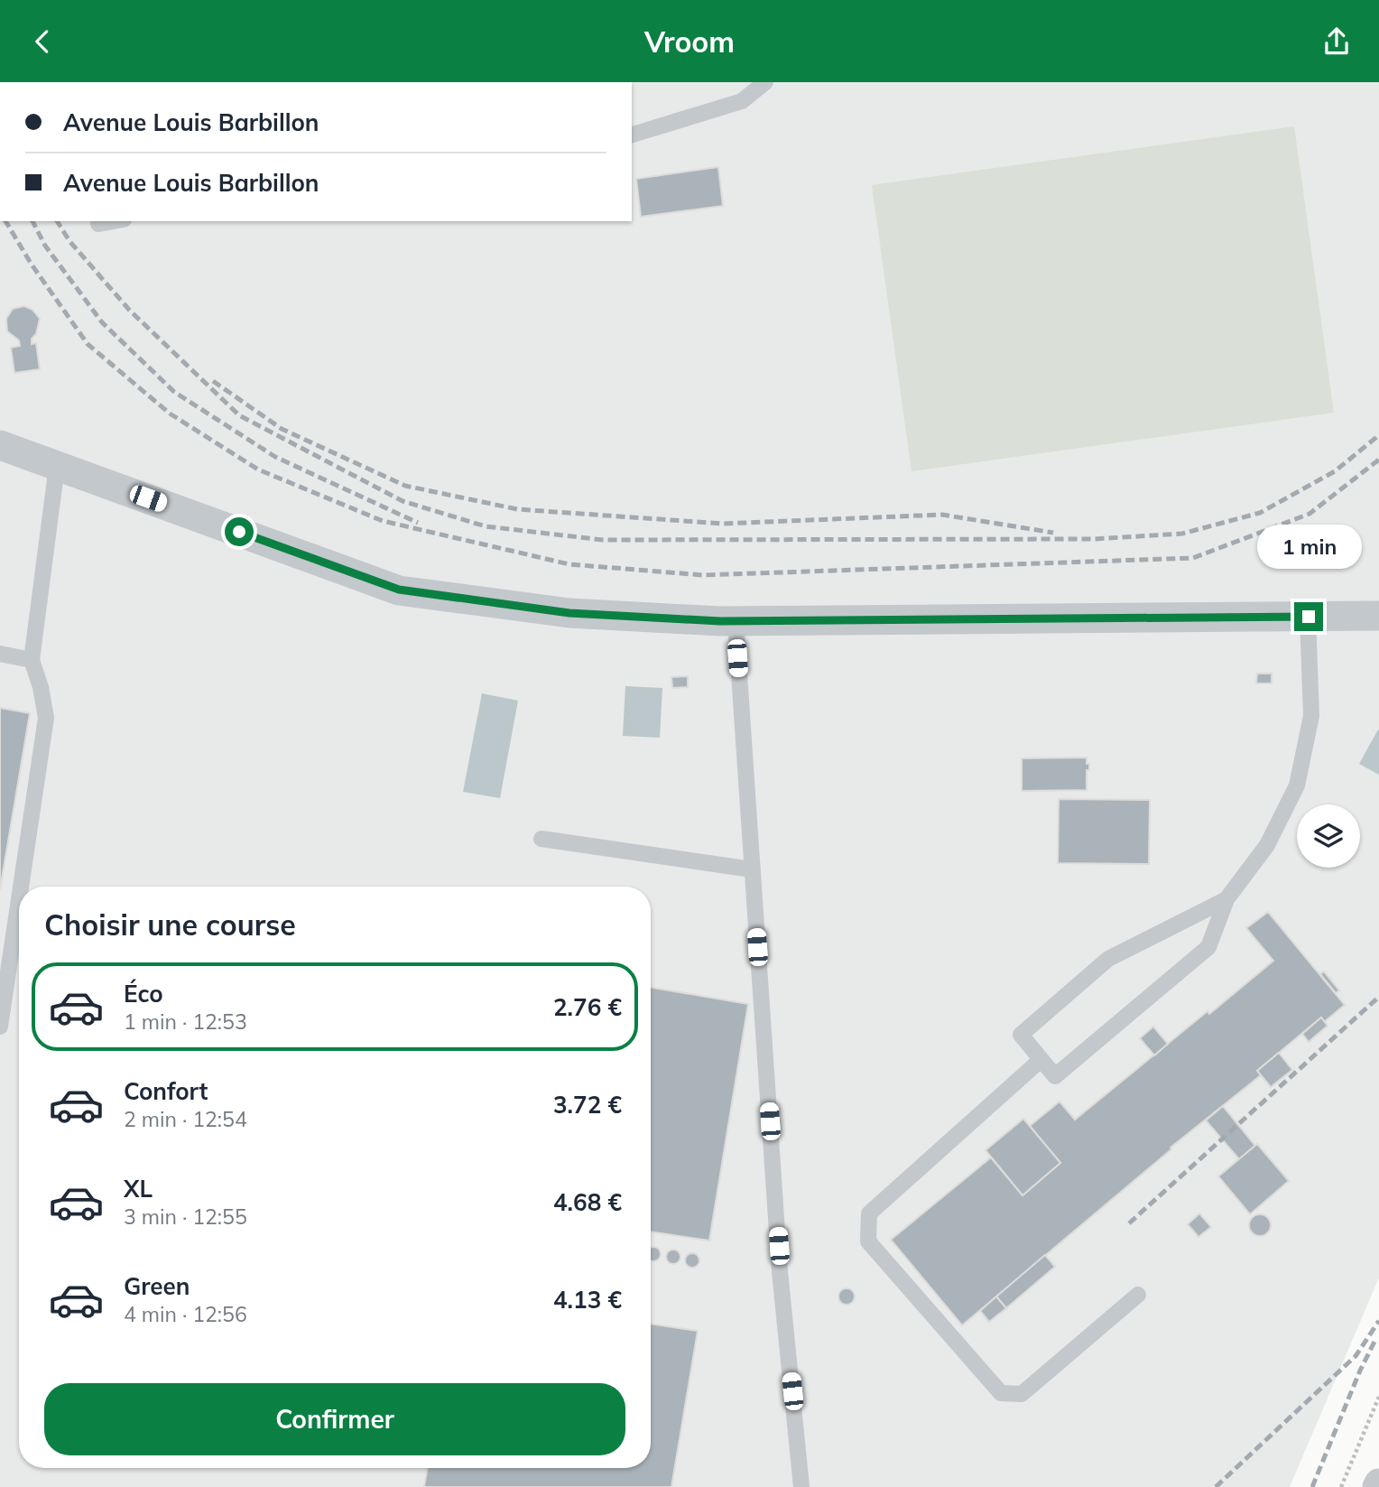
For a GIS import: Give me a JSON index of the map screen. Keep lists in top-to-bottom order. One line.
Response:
{"page":{"header":"Vroom","banner":["Avenue Louis Barbillon","Avenue Louis Barbillon"],"bubble":"1 min","heading":"Choisir une course","list":[{"name":"Éco","note":"1 min · 12:53","value":"2.76 €"},{"name":"Confort","note":"2 min · 12:54","value":"3.72 €"},{"name":"XL","note":"3 min · 12:55","value":"4.68 €"},{"name":"Green","note":"4 min · 12:56","value":"4.13 €"}],"buttons":"Confirmer"}}
